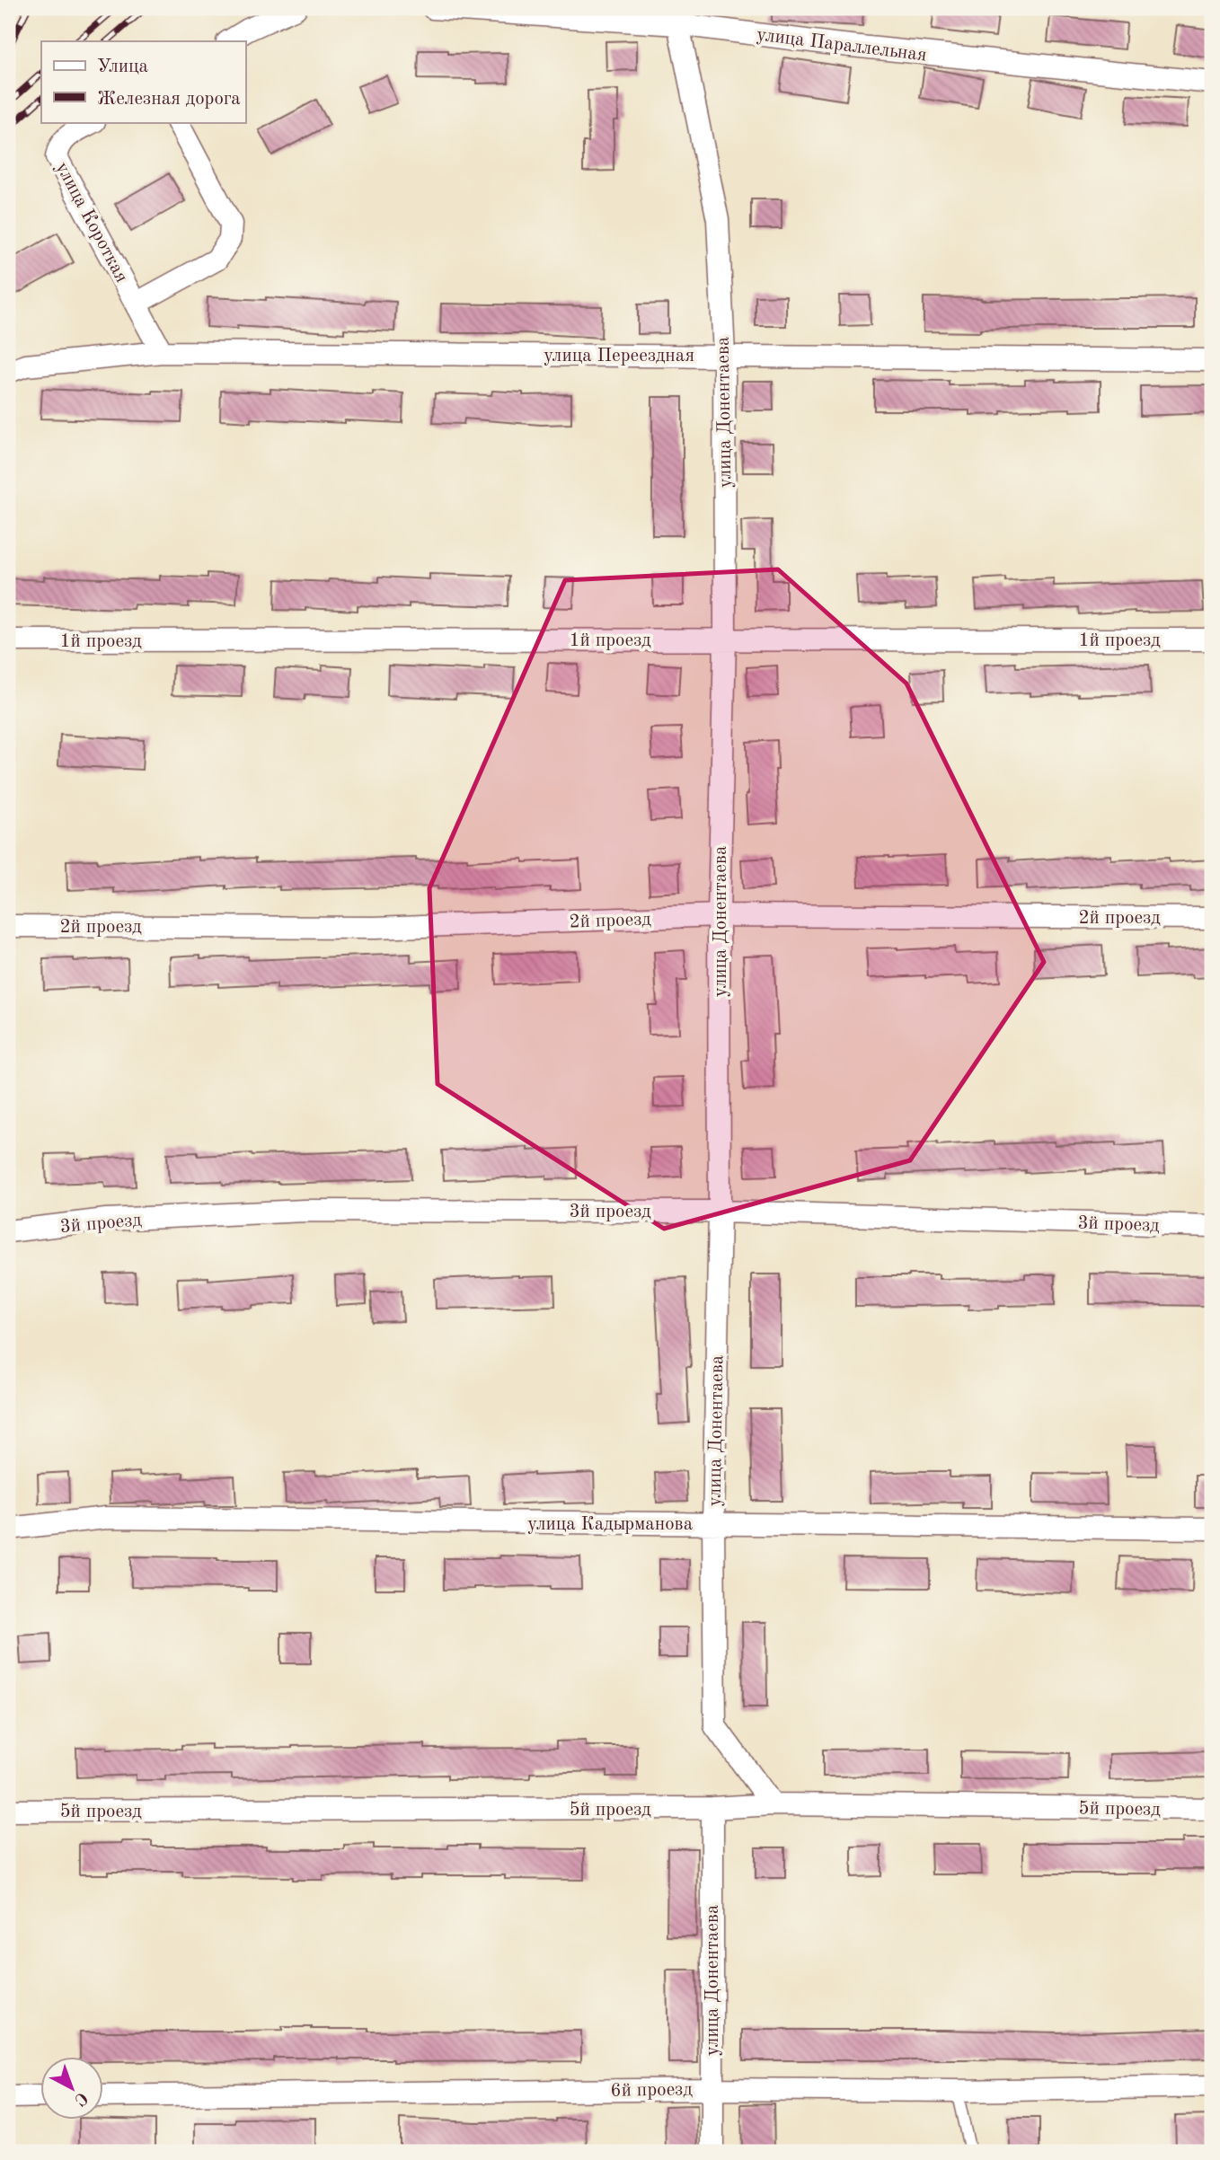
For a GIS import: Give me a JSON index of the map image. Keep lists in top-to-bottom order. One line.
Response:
{"streets":{"street":["улица Параллельная","улица Короткая","улица Переездная","улица Донентаева","1й проезд","2й проезд","3й проезд","улица Кадырманова","5й проезд","6й проезд"]},"crossings":[["улица Параллельная","улица Донентаева"],["улица Короткая","улица Переездная"],["улица Переездная","улица Донентаева"],["улица Донентаева","1й проезд"],["улица Донентаева","2й проезд"],["улица Донентаева","3й проезд"],["улица Донентаева","улица Кадырманова"],["улица Донентаева","5й проезд"],["улица Донентаева","6й проезд"]],"legend":["Улица","Железная дорога"],"north":"bottom right"}
